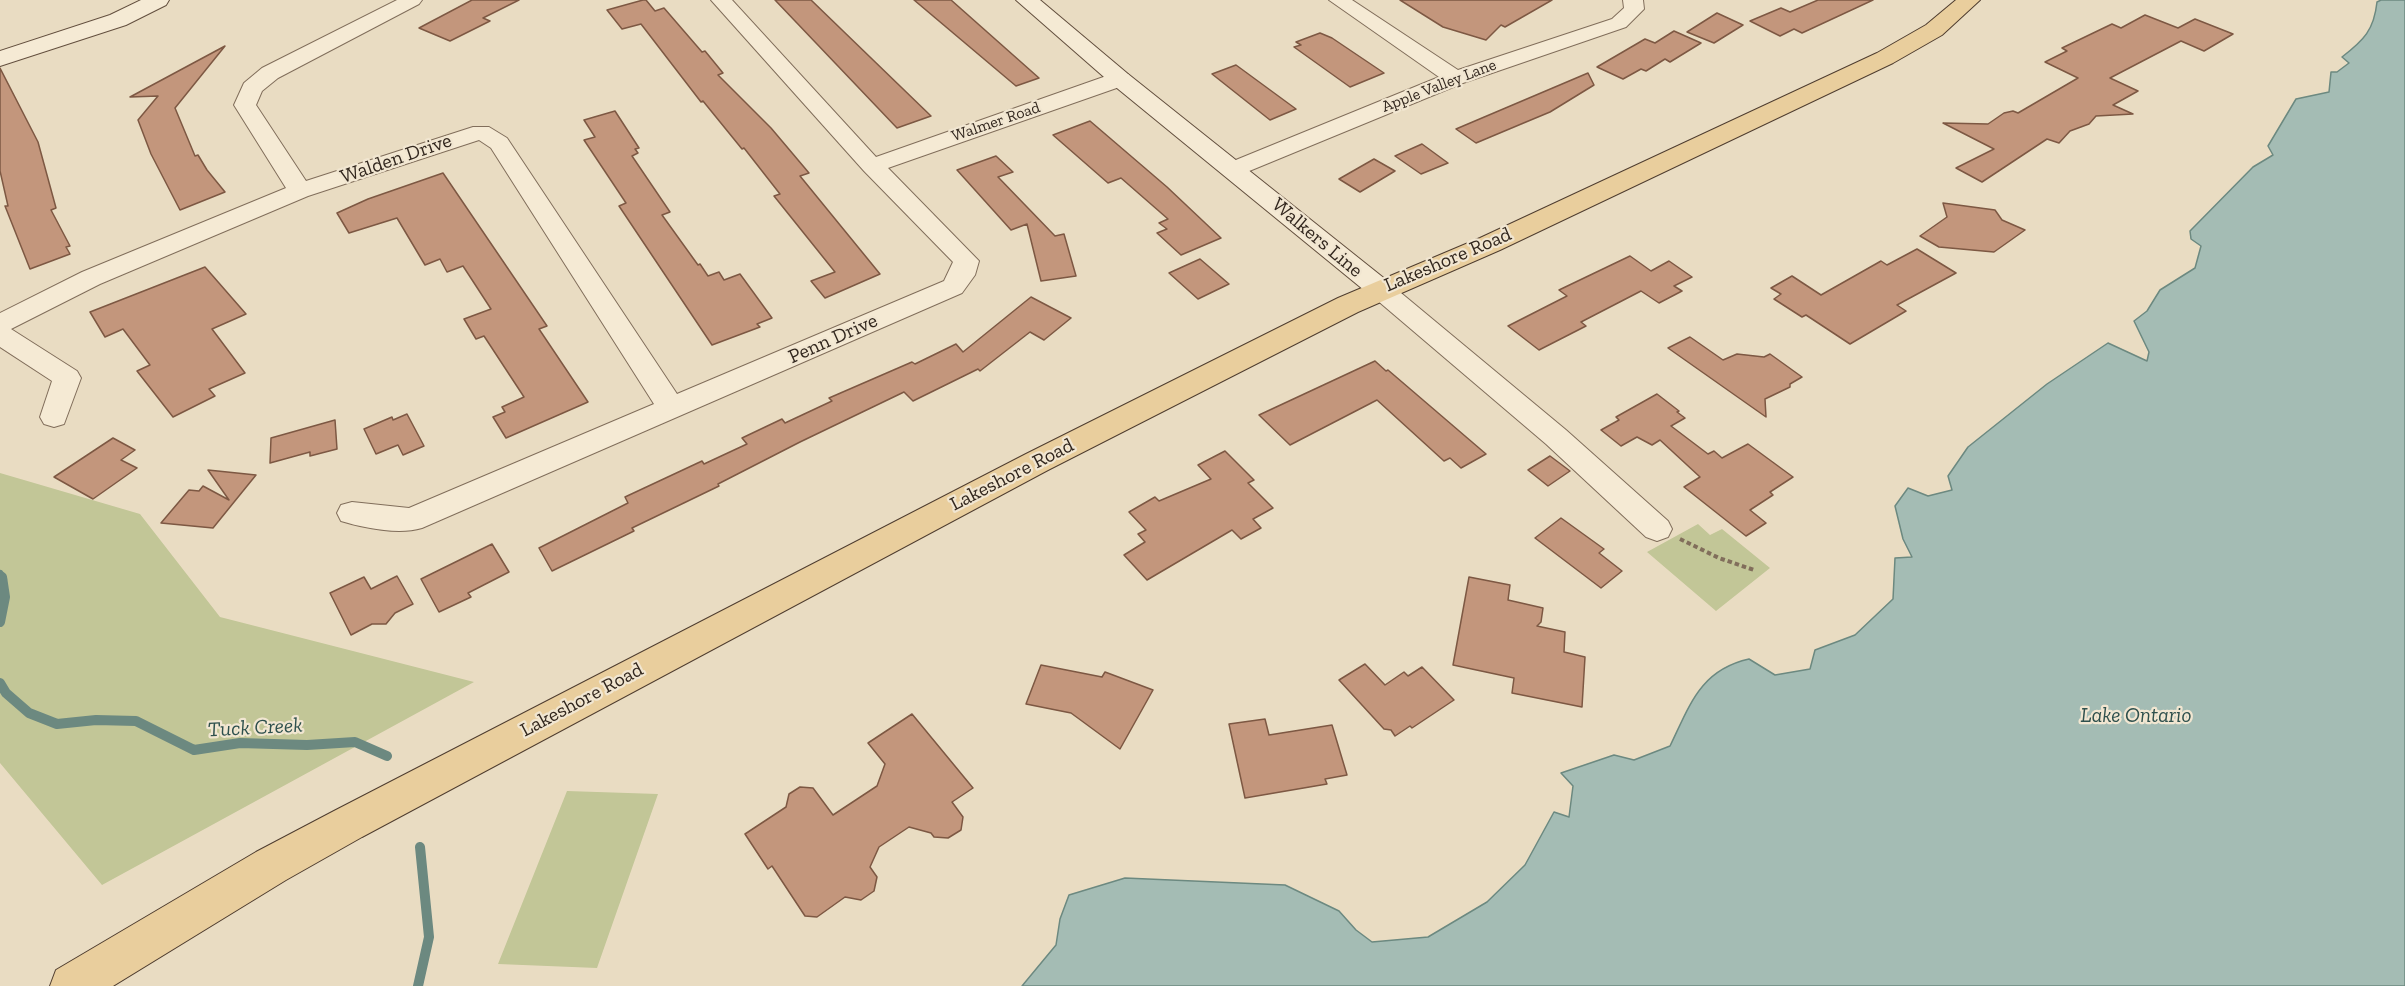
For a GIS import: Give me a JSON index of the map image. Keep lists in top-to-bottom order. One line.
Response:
{"streets":{"main road":["Walkers Line","Lakeshore Road"],"street":["Apple Valley Lane","Walmer Road","Walden Drive","Penn Drive"]},"crossings":[["Apple Valley Lane","Walkers Line"],["Walmer Road","Walkers Line"],["Walmer Road","Penn Drive"],["Walden Drive","Penn Drive"],["Walkers Line","Lakeshore Road"]],"water":["Lake Ontario","Tuck Creek"]}
